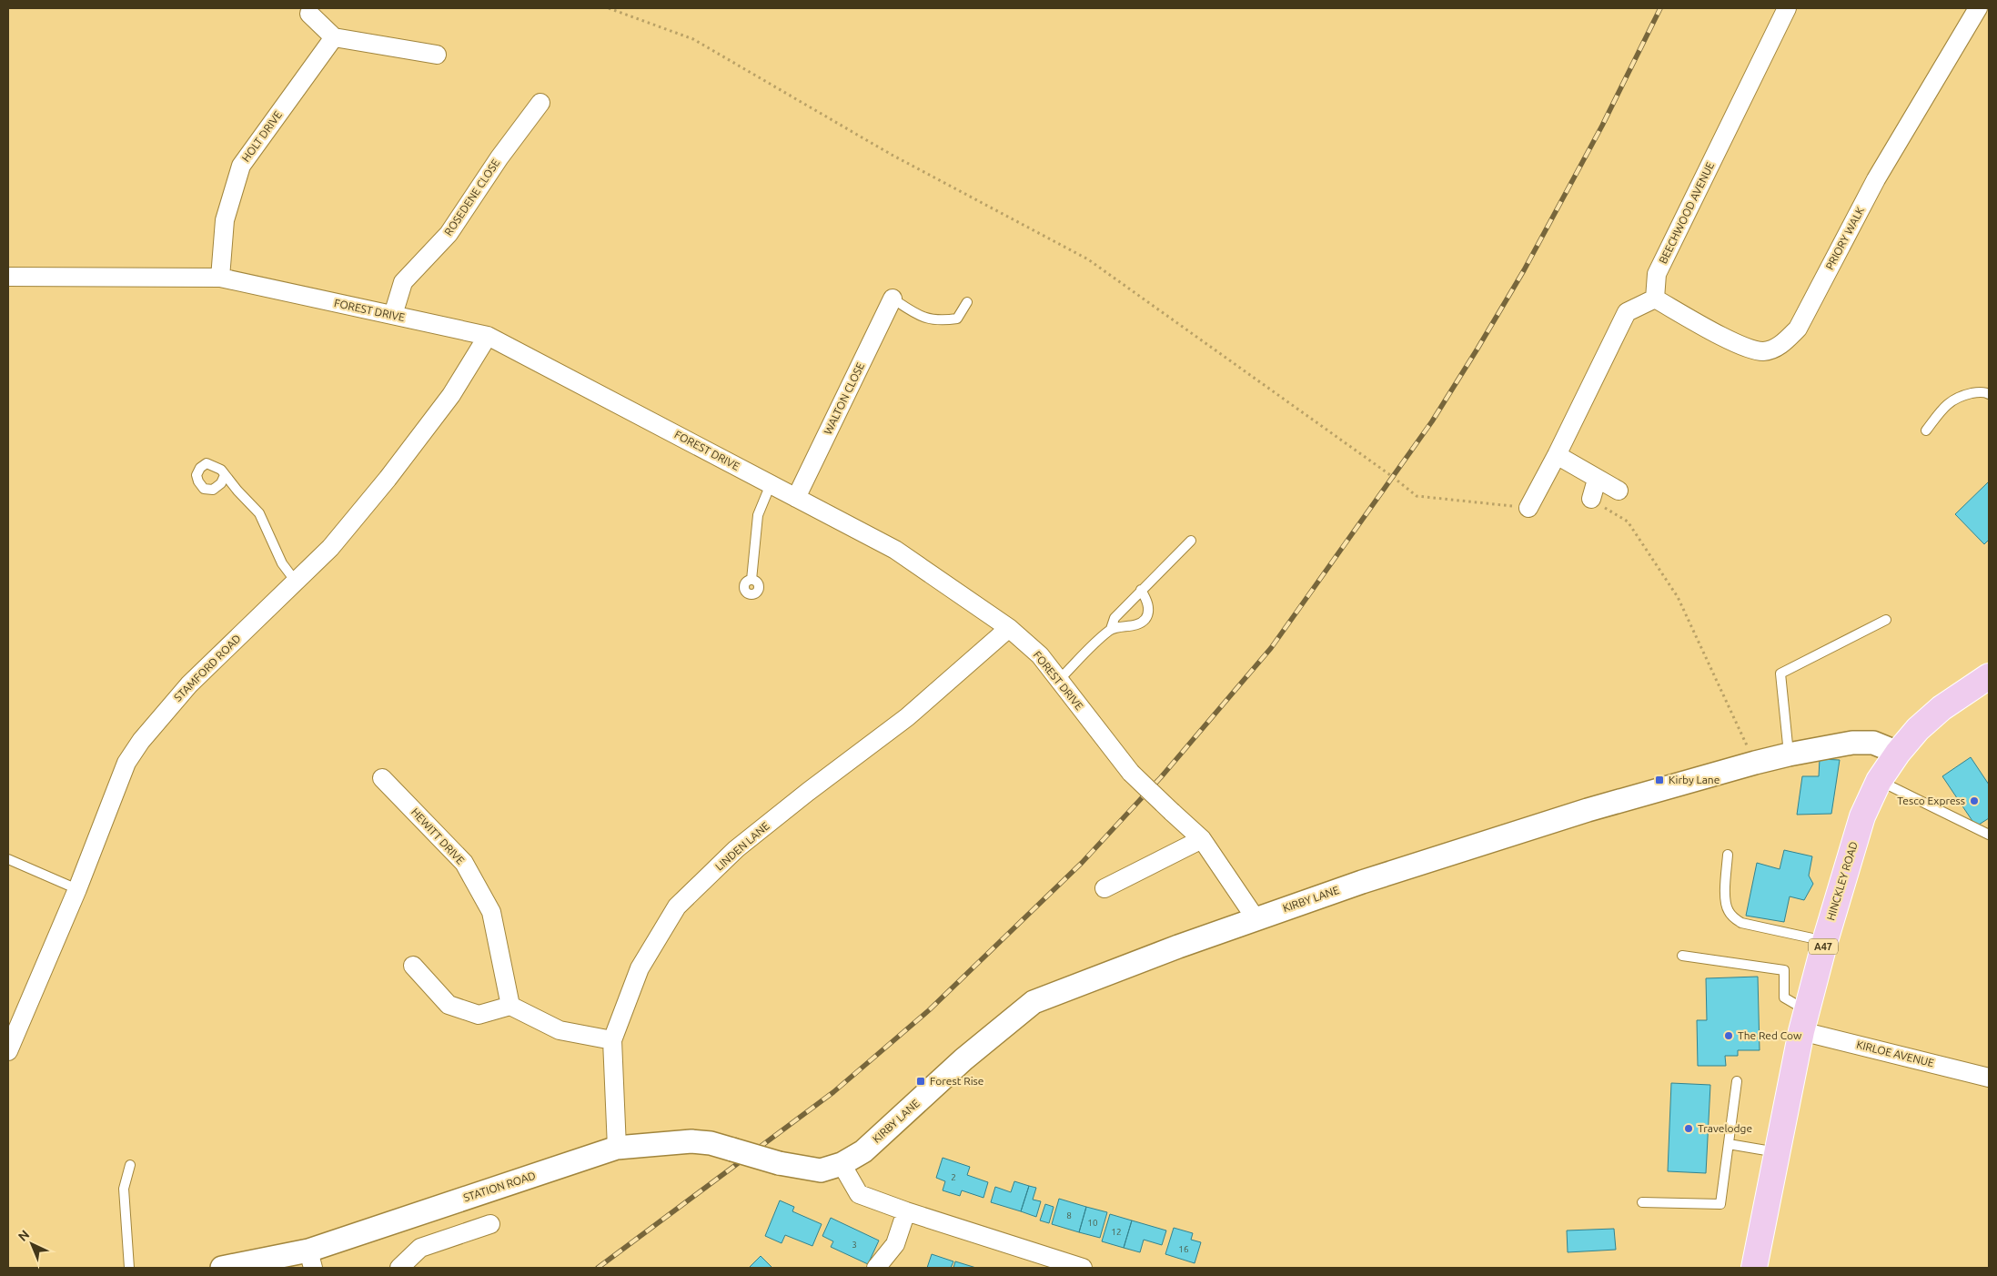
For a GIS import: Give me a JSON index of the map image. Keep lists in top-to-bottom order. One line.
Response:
{"streets":{"main road":["HINCKLEY ROAD","A47"],"street":["HOLT DRIVE","ROSEDENE CLOSE","BEECHWOOD AVENUE","PRIORY WALK","FOREST DRIVE","WALTON CLOSE","STAMFORD ROAD","HEWITT DRIVE","LINDEN LANE","KIRBY LANE","KIRLOE AVENUE","STATION ROAD"]},"crossings":[["HOLT DRIVE","FOREST DRIVE"],["ROSEDENE CLOSE","FOREST DRIVE"],["BEECHWOOD AVENUE","PRIORY WALK"],["FOREST DRIVE","WALTON CLOSE"],["FOREST DRIVE","STAMFORD ROAD"],["FOREST DRIVE","LINDEN LANE"],["FOREST DRIVE","KIRBY LANE"],["LINDEN LANE","STATION ROAD"],["HINCKLEY ROAD","KIRBY LANE"],["HINCKLEY ROAD","KIRLOE AVENUE"],["KIRBY LANE","STATION ROAD"]],"places":{"transit":["Kirby Lane","Forest Rise"],"other":["Tesco Express","The Red Cow","Travelodge"]},"house_numbers":["2","8","10","12","3","16"],"north":"top left"}
